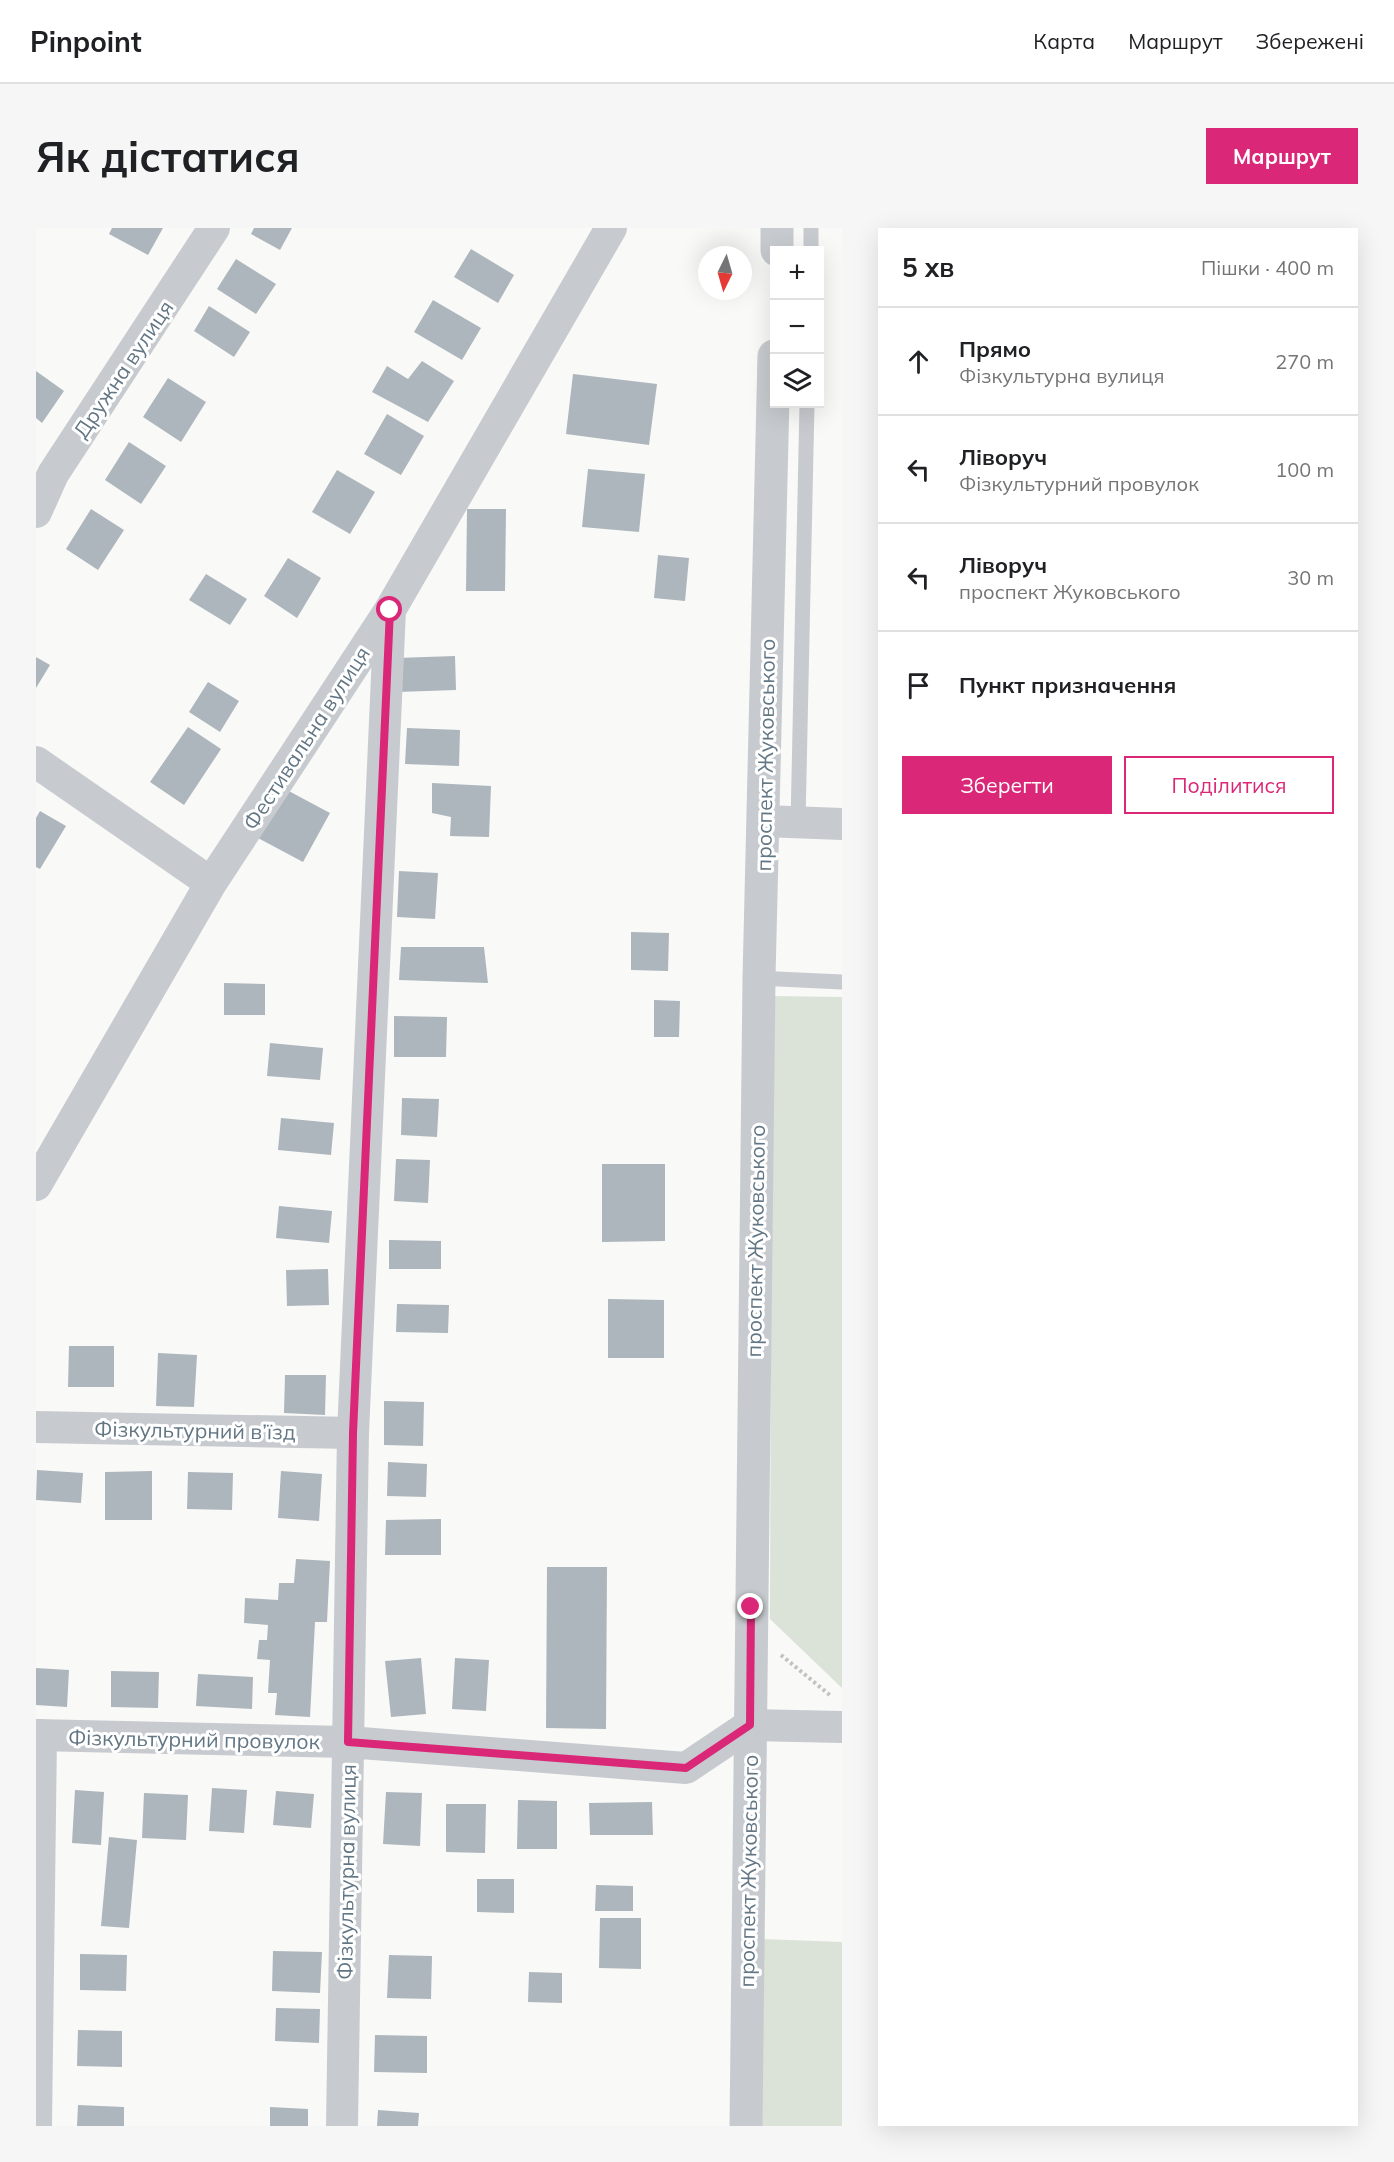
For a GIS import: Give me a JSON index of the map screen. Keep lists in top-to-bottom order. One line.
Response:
{"streets":{"street":["Дружна вулиця","Фестивальна вулиця","проспект Жуковського","Фізкультурний в’їзд","Фізкультурний провулок","Фізкультурна вулиця"]},"crossings":[["Фестивальна вулиця","Фізкультурна вулиця"],["проспект Жуковського","Фізкультурний провулок"],["Фізкультурний в’їзд","Фізкультурна вулиця"],["Фізкультурний провулок","Фізкультурна вулиця"]],"north":"bottom","page":{"header":"Pinpoint","nav":["Карта","Маршрут","Збережені"],"buttons":["Маршрут",["Зберегти","Поділитися"]],"title":"Як дістатися","heading":["5 хв","Пішки · 400 m"],"map_buttons":["+","−"],"list":[["Прямо","Фізкультурна вулиця","270 m"],["Ліворуч","Фізкультурний провулок","100 m"],["Ліворуч","проспект Жуковського","30 m"],"Пункт призначення"]}}
